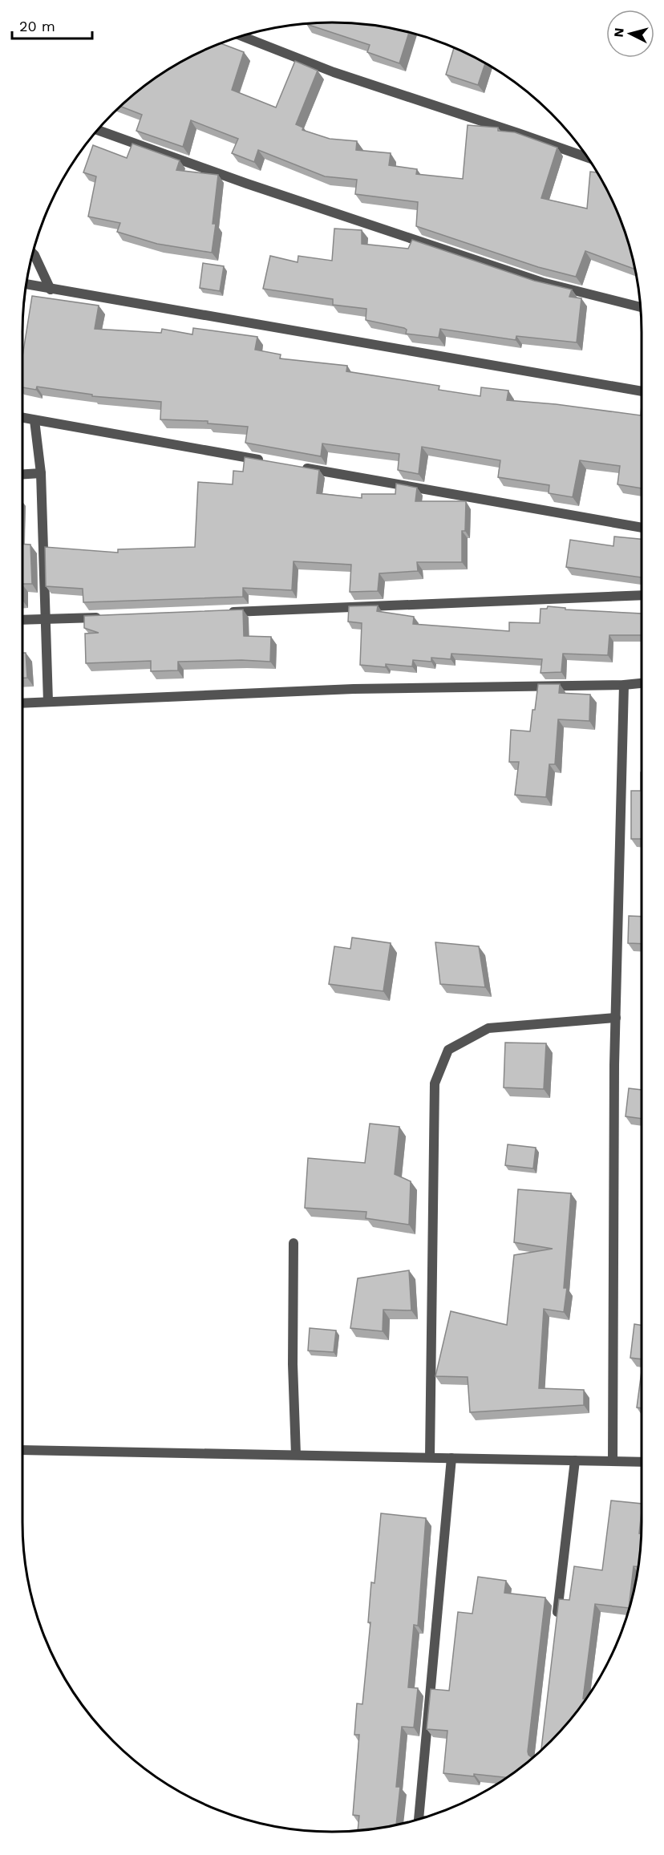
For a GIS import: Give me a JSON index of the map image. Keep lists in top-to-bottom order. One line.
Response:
{"scale_bar":"20 m","north":"left"}
